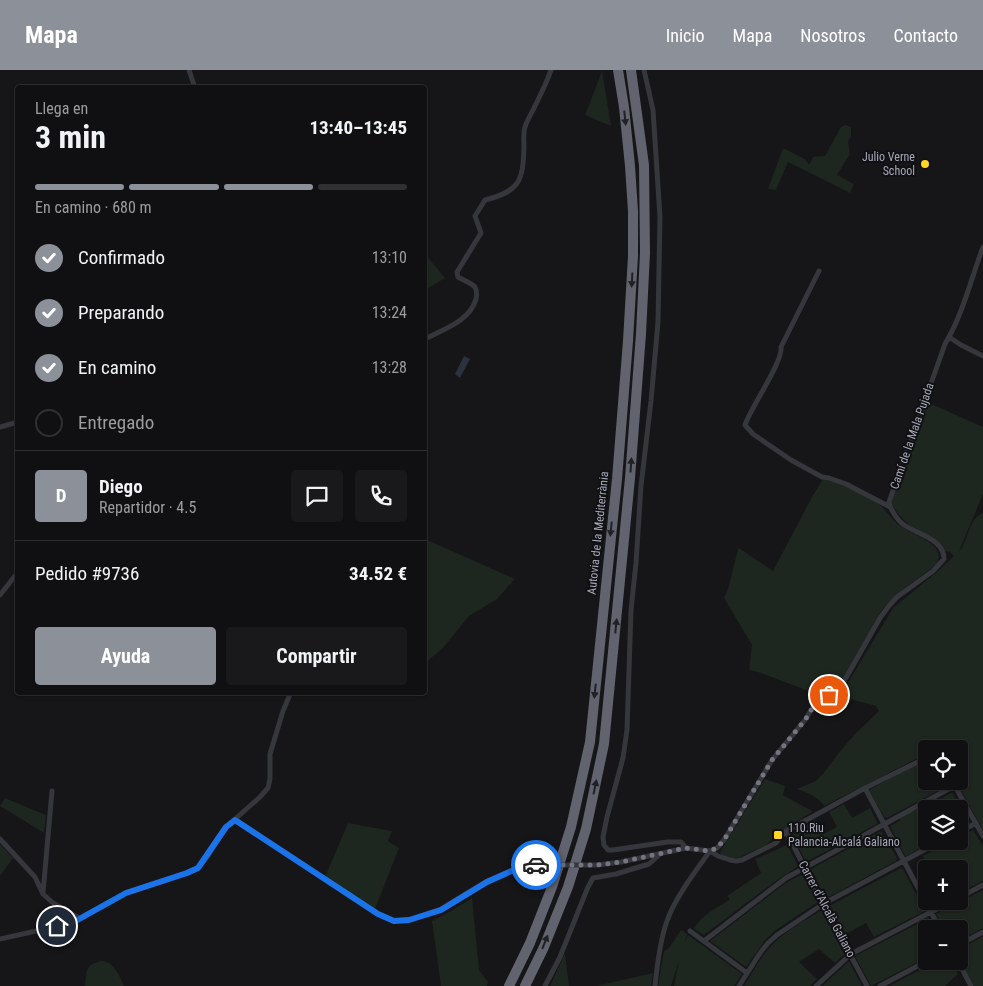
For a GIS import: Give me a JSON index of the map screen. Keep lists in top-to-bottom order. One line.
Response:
{"streets":{"highway":["Autovia de la Mediterrània"],"street":["Camí de la Mala Pujada","Carrer d'Alcalà Galiano"]},"places":{"other":["Julio Verne School"],"transit":["110.Riu Palancia-Alcalá Galiano"]},"page":{"header":"Mapa","nav":["Inicio","Mapa","Nosotros","Contacto"],"heading":["3 min","Llega en","13:40–13:45"],"panel":["Diego","Repartidor · 4.5","Pedido #9736","34.52 €"],"bar":"En camino · 680 m","list":[["Confirmado","13:10"],["Preparando","13:24"],["En camino","13:28"],"Entregado"],"round":"D","buttons":["Ayuda","Compartir"],"map_buttons":["+","−"]}}
